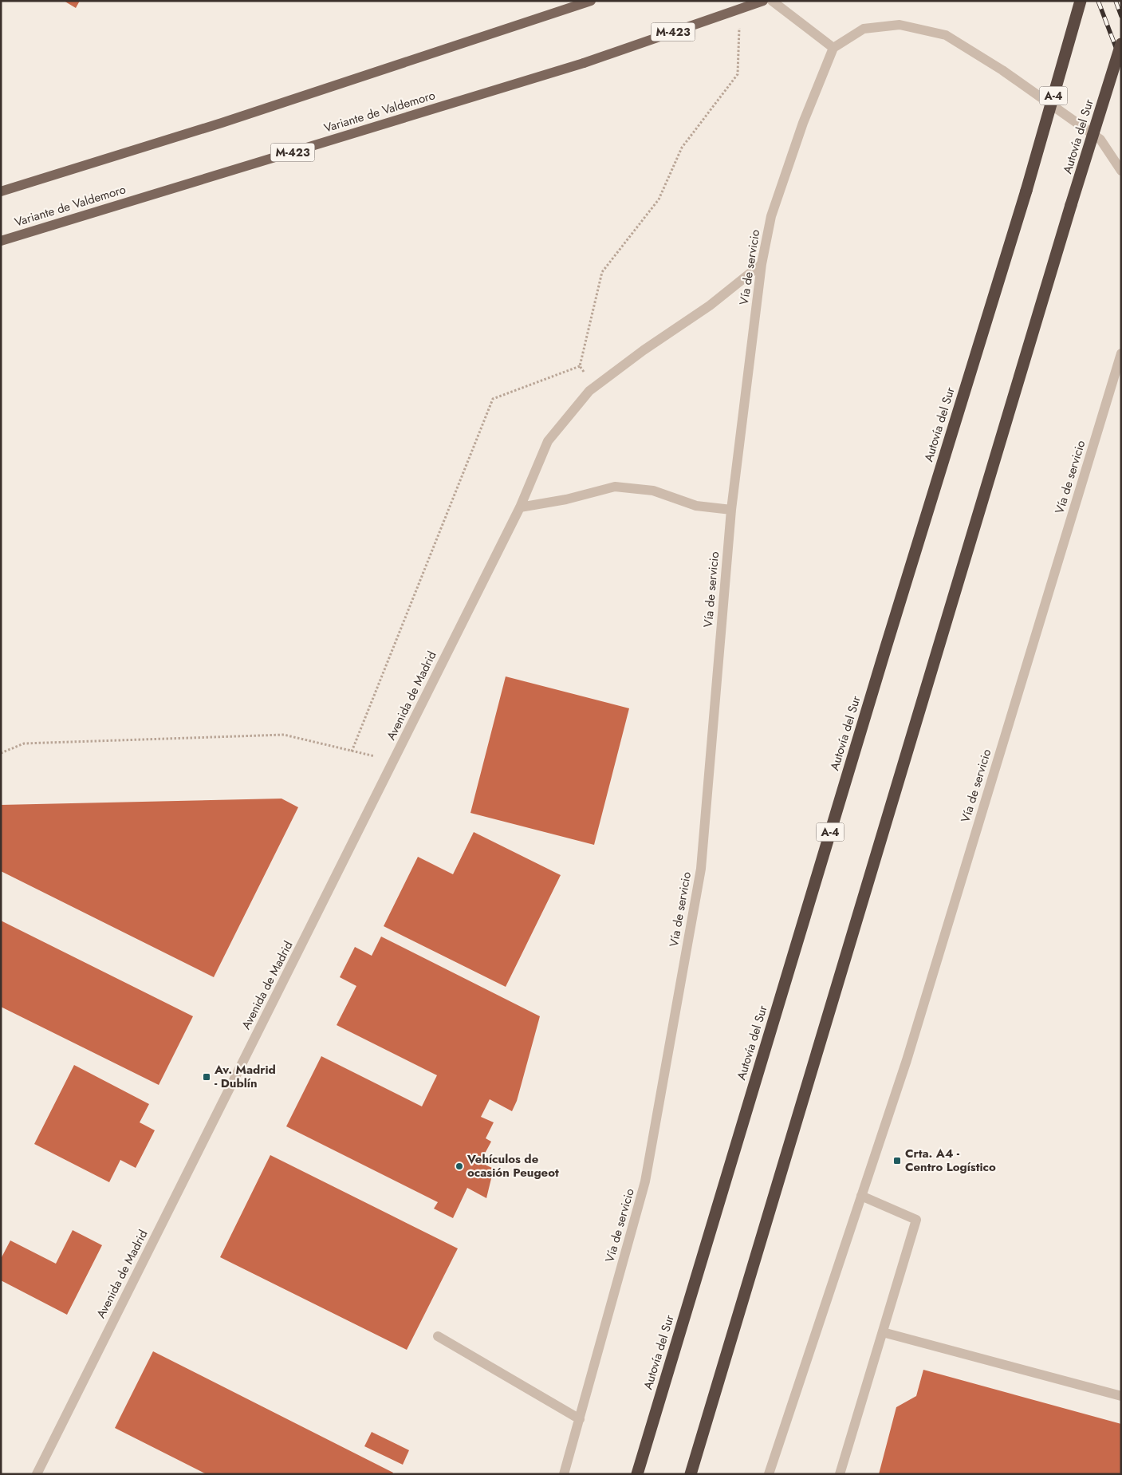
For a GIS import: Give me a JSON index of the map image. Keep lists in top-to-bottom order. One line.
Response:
{"streets":{"highway":["A-4","Autovía del Sur"],"main road":["M-423","Variante de Valdemoro"],"street":["Vía de servicio","Avenida de Madrid"]},"crossings":[["Vía de servicio","Avenida de Madrid"]],"places":{"transit":["Av. Madrid - Dublín","Crta. A4 - Centro Logístico"],"other":["Vehículos de ocasión Peugeot"]}}
